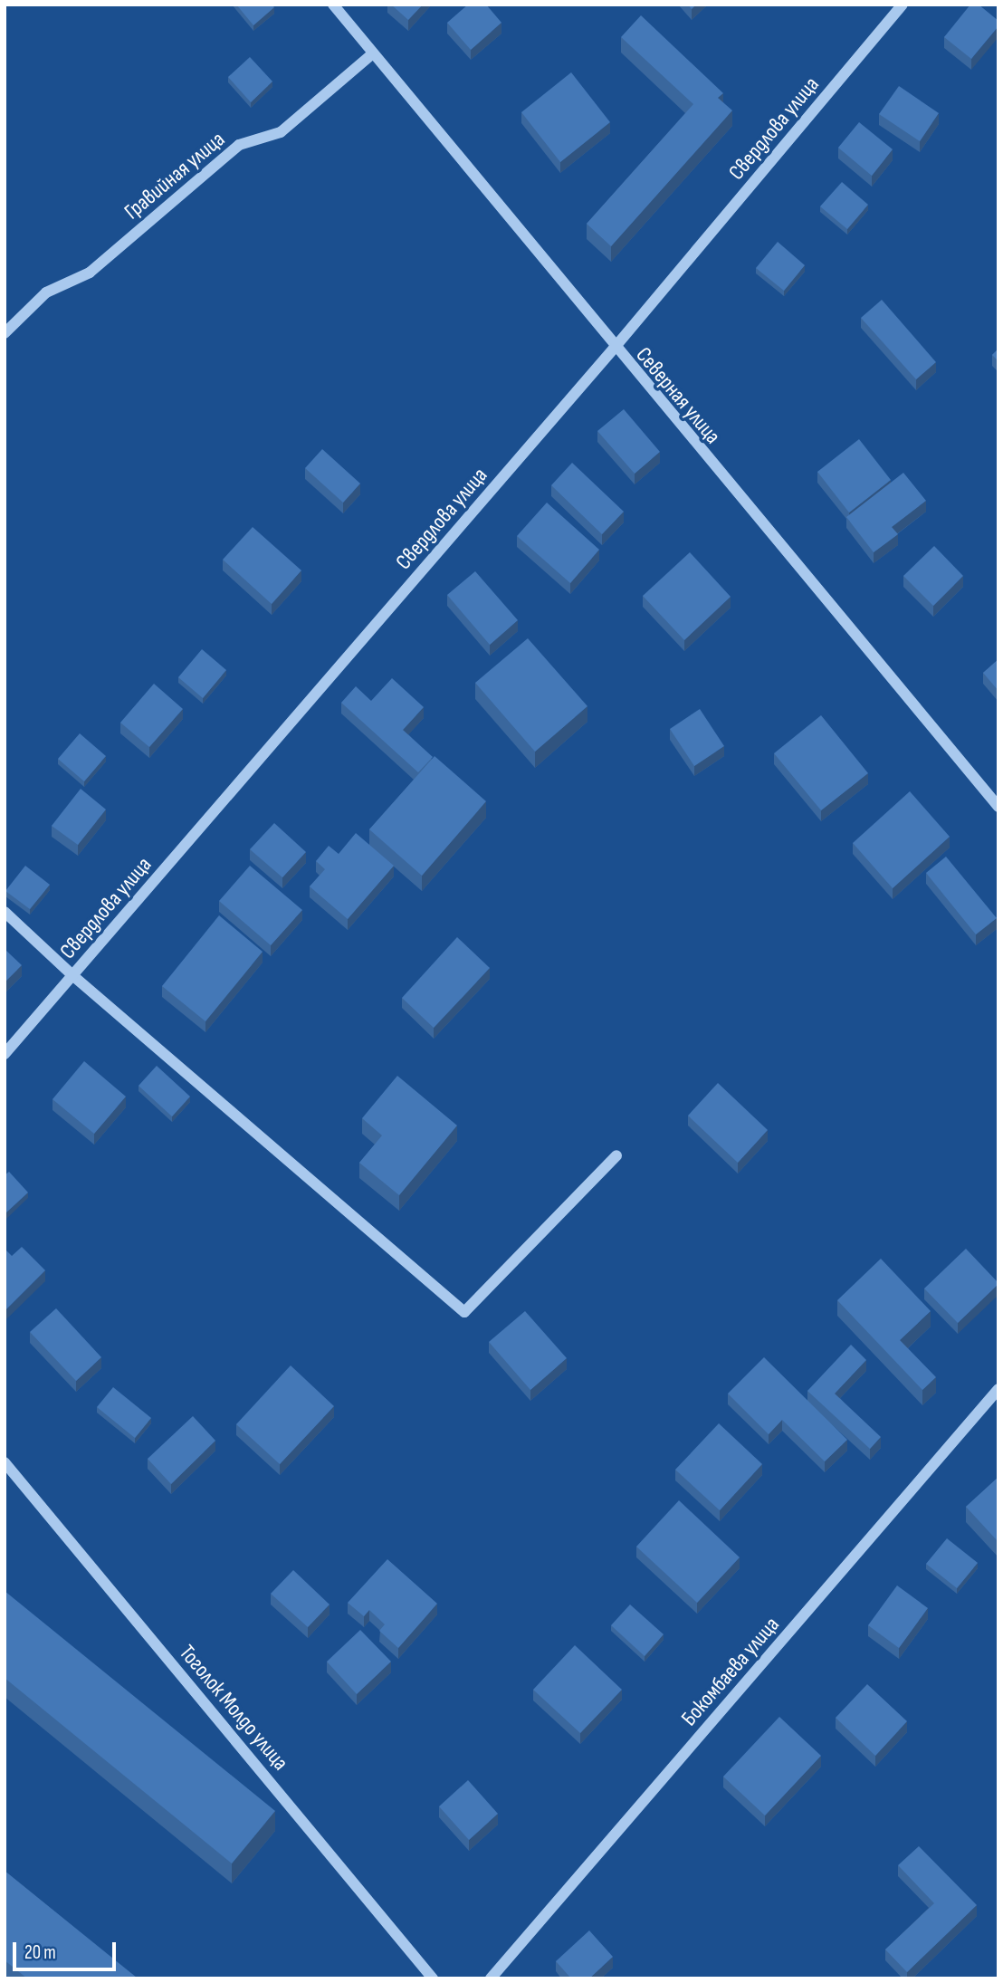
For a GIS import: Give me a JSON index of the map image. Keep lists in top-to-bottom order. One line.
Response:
{"streets":{"street":["Свердлова улица","Гравийная улица","Северная улица","Бокомбаева улица","Тоголок Молдо улица"]},"crossings":[["Свердлова улица","Северная улица"],["Гравийная улица","Северная улица"]],"scale_bar":"20 m"}
